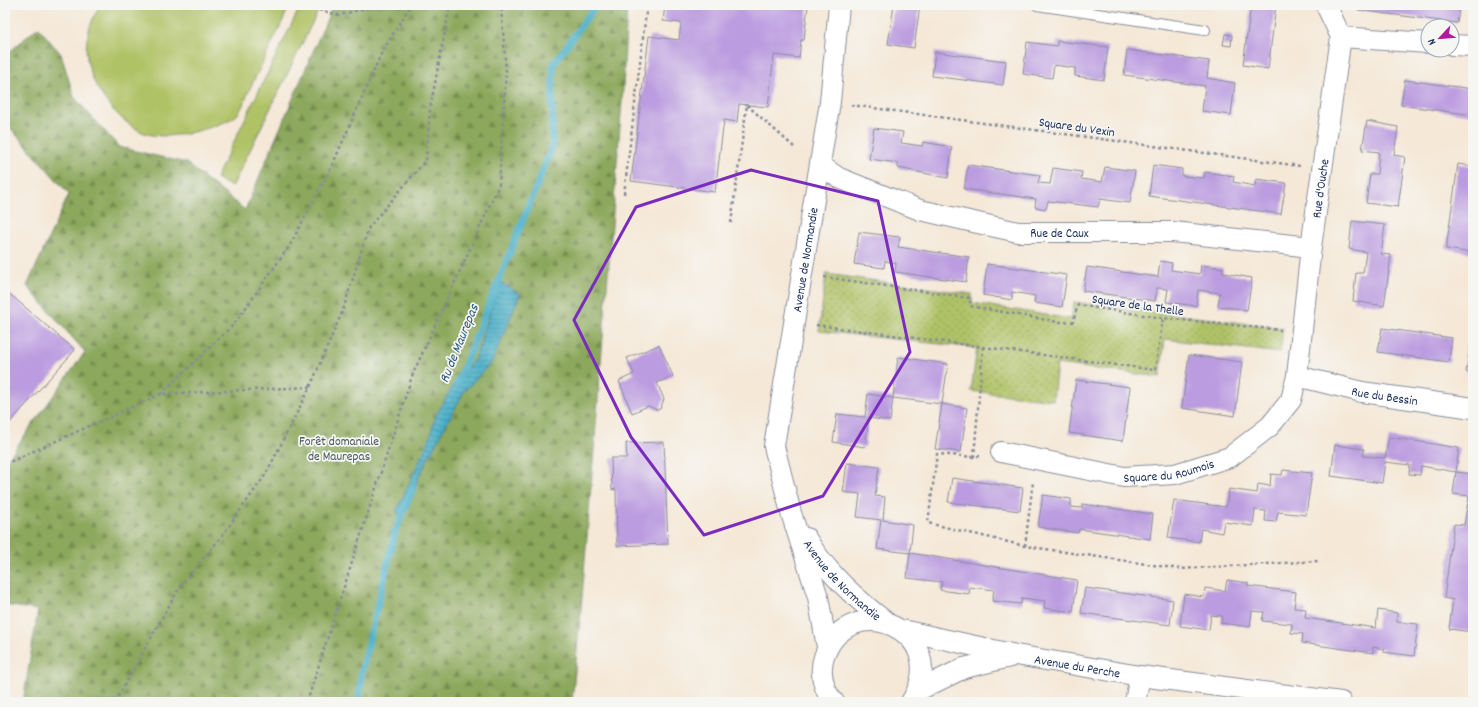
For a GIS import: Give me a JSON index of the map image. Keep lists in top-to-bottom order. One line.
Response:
{"streets":{"street":["Rue d'Ouche","Rue de Caux","Avenue de Normandie","Rue du Bessin","Square du Roumois","Avenue du Perche"],"path":["Square du Vexin","Square de la Thelle"]},"crossings":[["Square du Vexin","Rue d'Ouche"],["Square du Vexin","Avenue de Normandie"],["Rue d'Ouche","Rue de Caux"],["Rue d'Ouche","Square de la Thelle"],["Rue d'Ouche","Rue du Bessin"],["Rue d'Ouche","Square du Roumois"],["Rue de Caux","Avenue de Normandie"],["Avenue de Normandie","Square de la Thelle"],["Avenue de Normandie","Avenue du Perche"],["Rue du Bessin","Square du Roumois"]],"water":["Ru de Maurepas"],"parks":["Forêt domaniale de Maurepas"],"north":"bottom left"}
